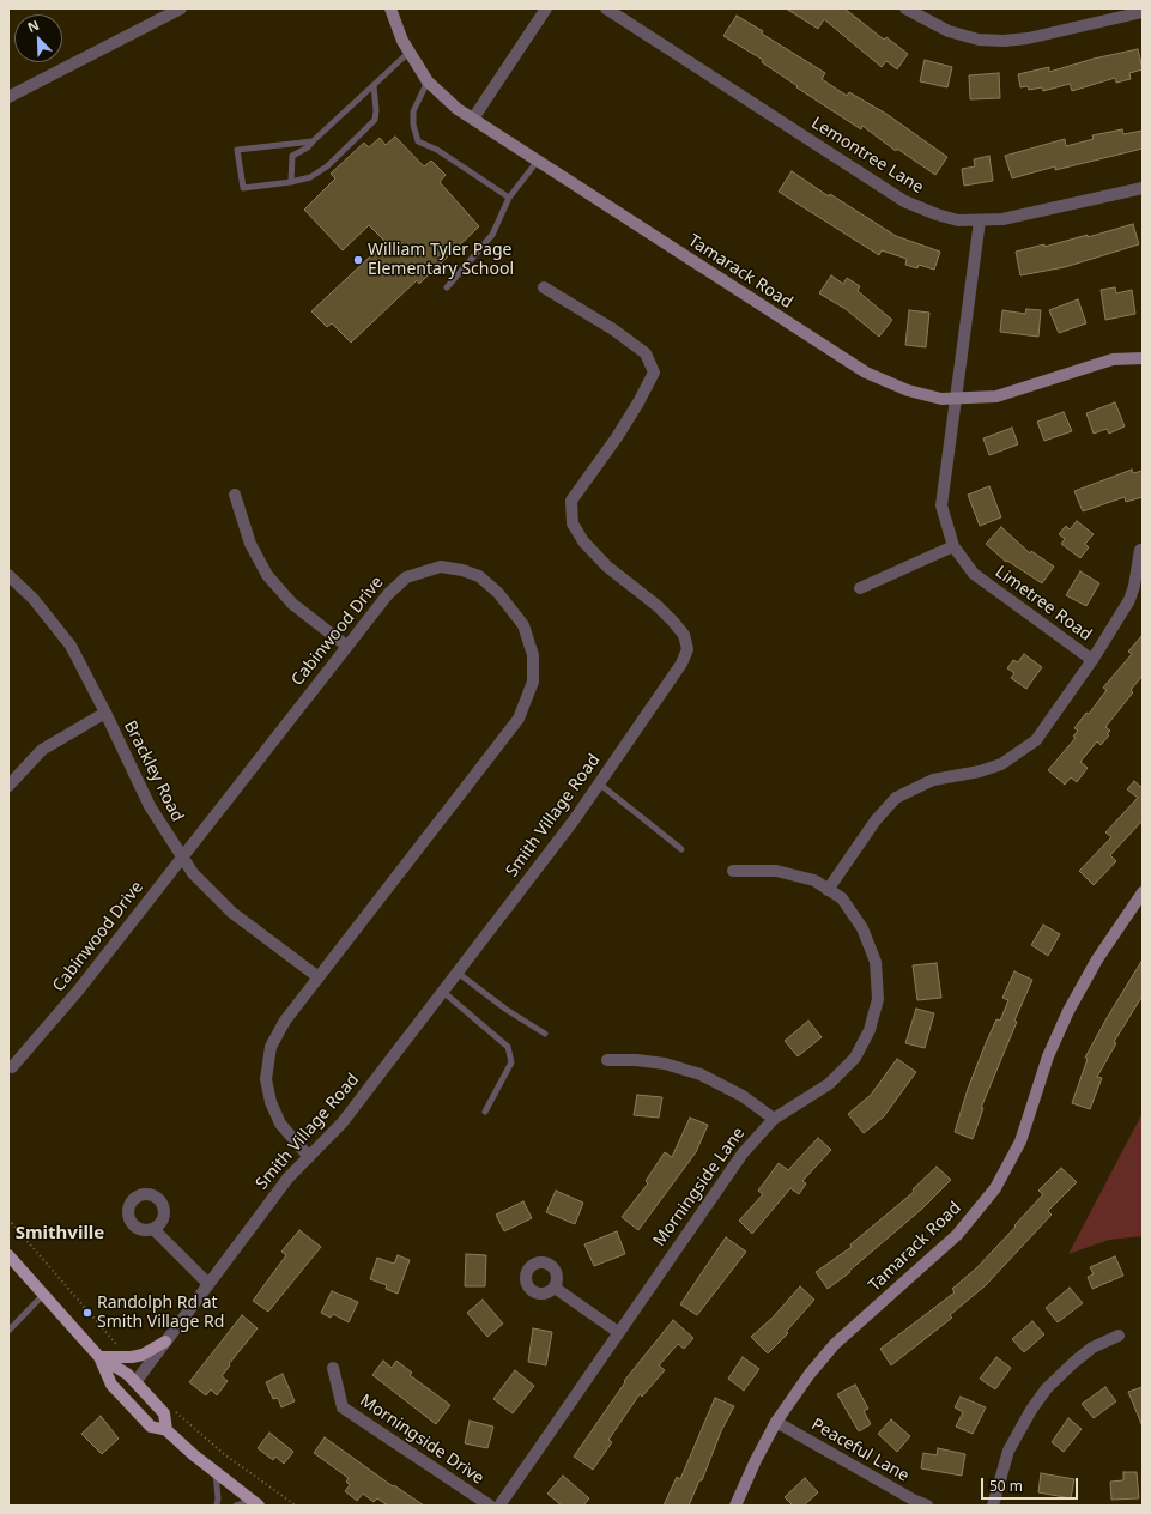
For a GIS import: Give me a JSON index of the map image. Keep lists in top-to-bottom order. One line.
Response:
{"streets":{"street":["Lemontree Lane","Tamarack Road","Limetree Road","Cabinwood Drive","Brackley Road","Smith Village Road","Morningside Lane","Morningside Drive","Peaceful Lane"]},"crossings":[["Lemontree Lane","Limetree Road"],["Tamarack Road","Limetree Road"],["Tamarack Road","Peaceful Lane"],["Limetree Road","Morningside Lane"],["Cabinwood Drive","Brackley Road"],["Cabinwood Drive","Smith Village Road"]],"districts":["Smithville"],"places":["William Tyler Page Elementary School","Randolph Rd at Smith Village Rd"],"scale_bar":"50 m","north":"top left"}
